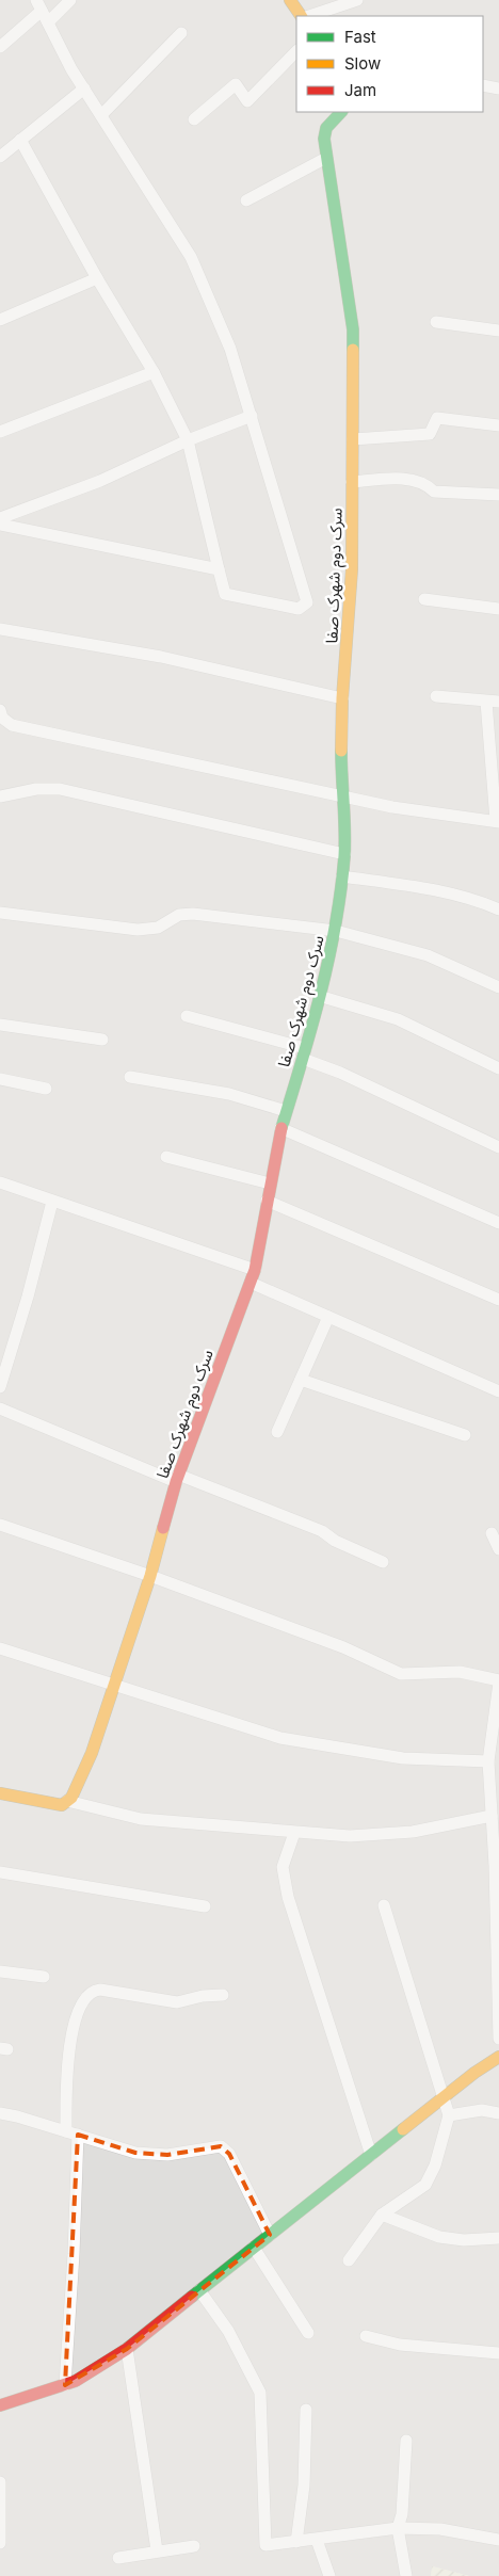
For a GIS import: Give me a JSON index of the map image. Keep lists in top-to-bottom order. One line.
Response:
{"streets":{"street":["سرک دوم شهرک صفا"]},"legend":["Fast","Slow","Jam"]}
